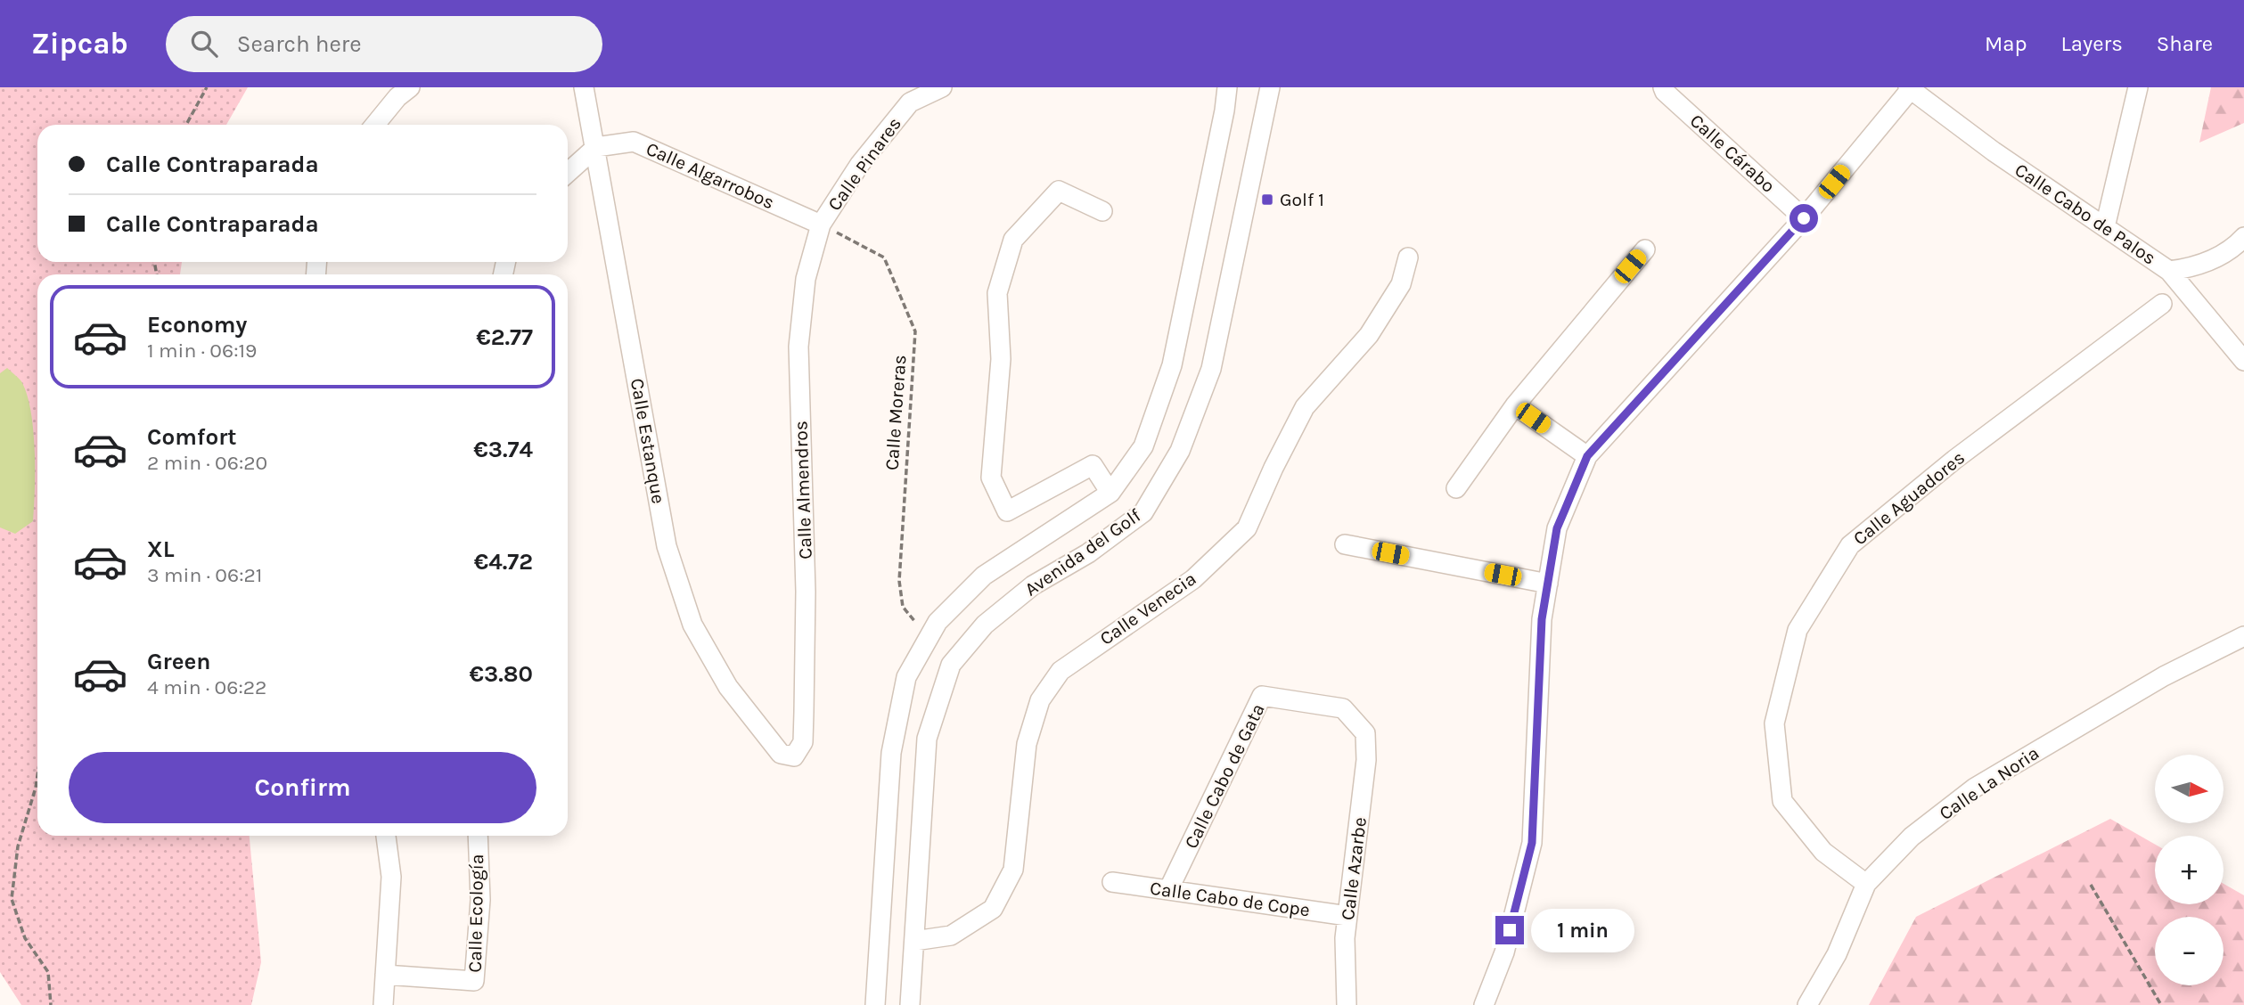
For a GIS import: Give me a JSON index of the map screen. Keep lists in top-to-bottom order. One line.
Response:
{"streets":{"street":["Calle Cárabo","Calle Pinares","Calle Algarrobos","Calle Cabo de Palos","Calle Estanque","Calle Almendros","Calle Aguadores","Avenida del Golf","Calle Venecia","Calle Cabo de Gata","Calle La Noria","Calle Azarbe","Calle Cabo de Cope","Calle Ecología"],"path":["Calle Moreras"]},"crossings":[["Calle Pinares","Calle Algarrobos"],["Calle Pinares","Calle Moreras"],["Calle Pinares","Calle Almendros"],["Calle Algarrobos","Calle Moreras"],["Calle Algarrobos","Calle Estanque"],["Calle Algarrobos","Calle Almendros"],["Calle Moreras","Calle Almendros"],["Calle Moreras","Avenida del Golf"],["Calle Estanque","Calle Almendros"],["Calle Aguadores","Calle La Noria"],["Avenida del Golf","Calle Venecia"],["Calle Cabo de Gata","Calle Azarbe"],["Calle Cabo de Gata","Calle Cabo de Cope"],["Calle Azarbe","Calle Cabo de Cope"]],"places":{"transit":["Golf 1"]},"north":"right","page":{"header":"Zipcab","search":"Search here","nav":["Map","Layers","Share"],"banner":["Calle Contraparada","Calle Contraparada"],"list":[{"name":"Economy","note":"1 min · 06:19","value":"€2.77"},{"name":"Comfort","note":"2 min · 06:20","value":"€3.74"},{"name":"XL","note":"3 min · 06:21","value":"€4.72"},{"name":"Green","note":"4 min · 06:22","value":"€3.80"}],"buttons":"Confirm","map_buttons":["+","−"],"bubble":"1 min"}}
